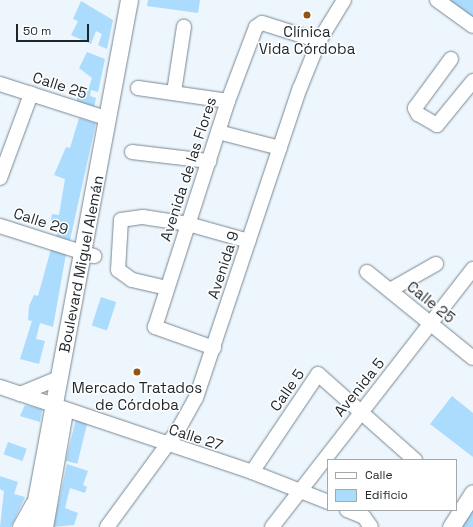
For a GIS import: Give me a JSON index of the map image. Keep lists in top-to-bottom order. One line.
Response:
{"streets":{"main road":["Boulevard Miguel Alemán"],"street":["Calle 25","Avenida de las Flores","Calle 29","Avenida 9","Avenida 5","Calle 5","Calle 27"]},"crossings":[["Calle 25","Boulevard Miguel Alemán"],["Calle 25","Avenida 5"],["Avenida de las Flores","Avenida 9"],["Calle 29","Boulevard Miguel Alemán"],["Boulevard Miguel Alemán","Calle 27"],["Avenida 9","Calle 27"],["Avenida 5","Calle 5"],["Avenida 5","Calle 27"],["Calle 5","Calle 27"]],"places":["Clínica Vida Córdoba","Mercado Tratados de Córdoba"],"legend":["Calle","Edificio"],"scale_bar":"50 m"}
